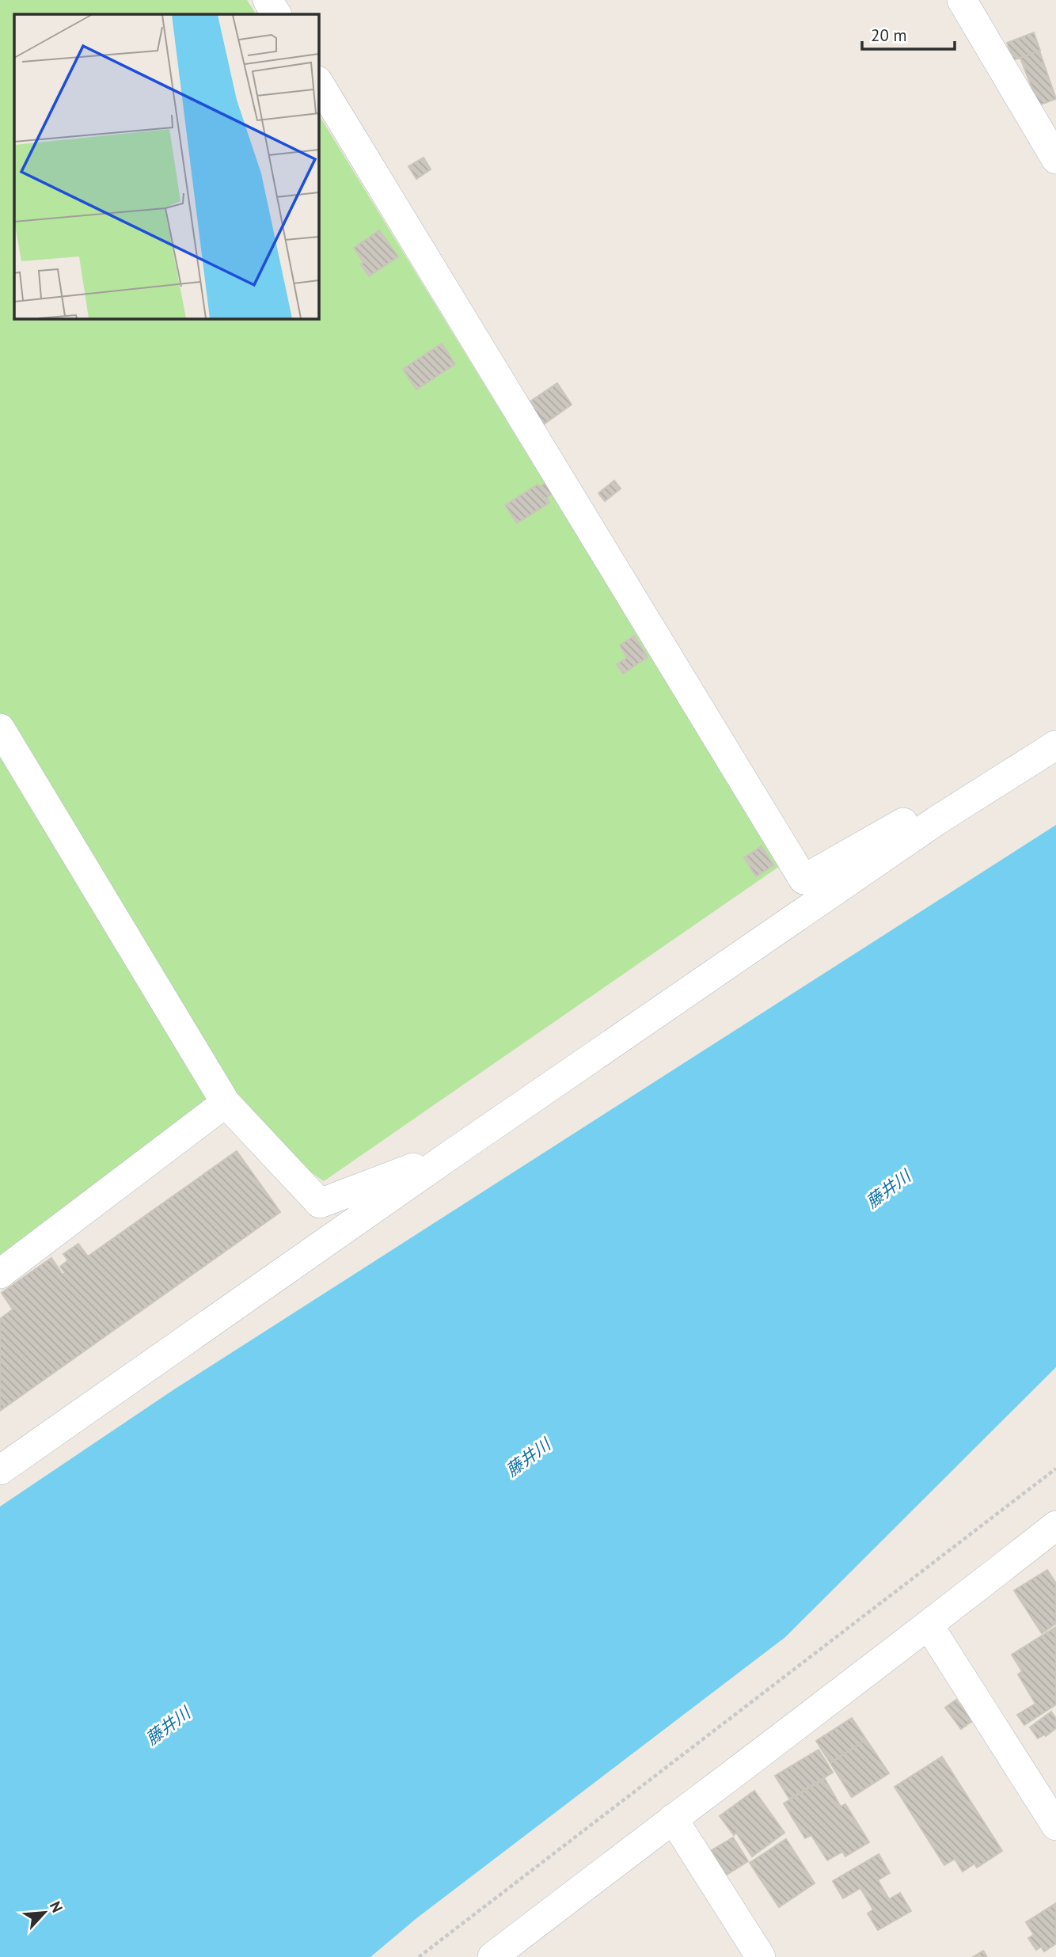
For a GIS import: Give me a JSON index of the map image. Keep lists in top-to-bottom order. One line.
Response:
{"water":["藤井川"],"scale_bar":"20 m","north":"top right"}
